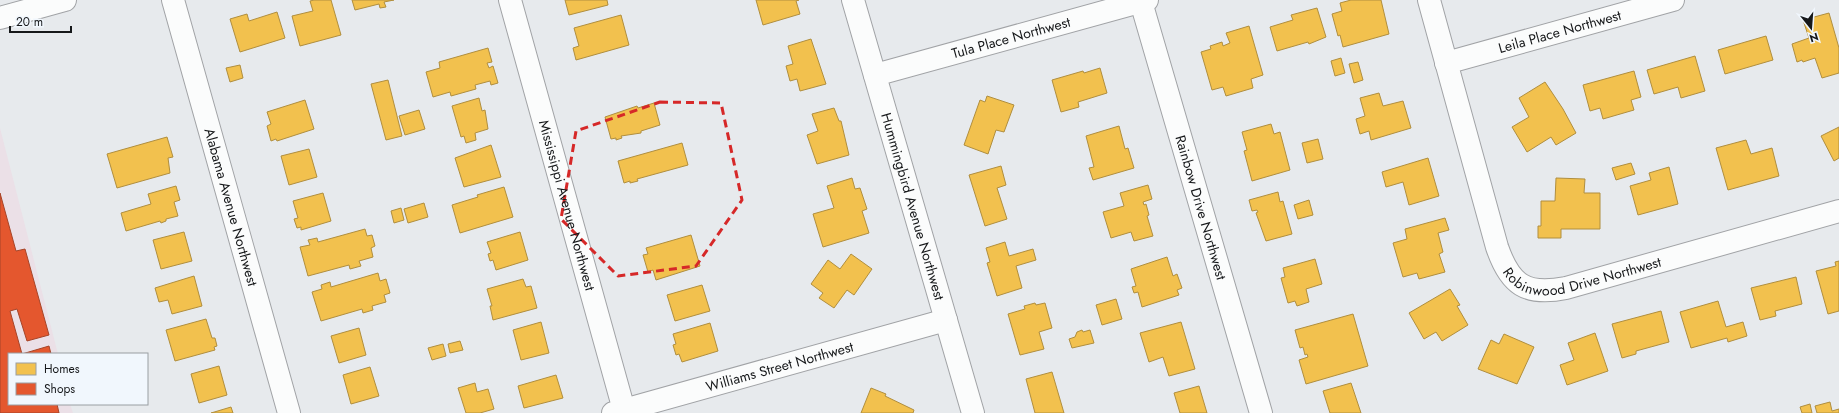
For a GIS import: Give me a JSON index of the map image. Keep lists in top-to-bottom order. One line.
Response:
{"streets":{"street":["Leila Place Northwest","Tula Place Northwest","Mississippi Avenue Northwest","Alabama Avenue Northwest","Hummingbird Avenue Northwest","Rainbow Drive Northwest","Robinwood Drive Northwest","Williams Street Northwest"]},"crossings":[["Leila Place Northwest","Robinwood Drive Northwest"],["Tula Place Northwest","Hummingbird Avenue Northwest"],["Tula Place Northwest","Rainbow Drive Northwest"],["Mississippi Avenue Northwest","Williams Street Northwest"],["Hummingbird Avenue Northwest","Williams Street Northwest"]],"legend":["Homes","Shops"],"scale_bar":"20 m","north":"bottom"}
